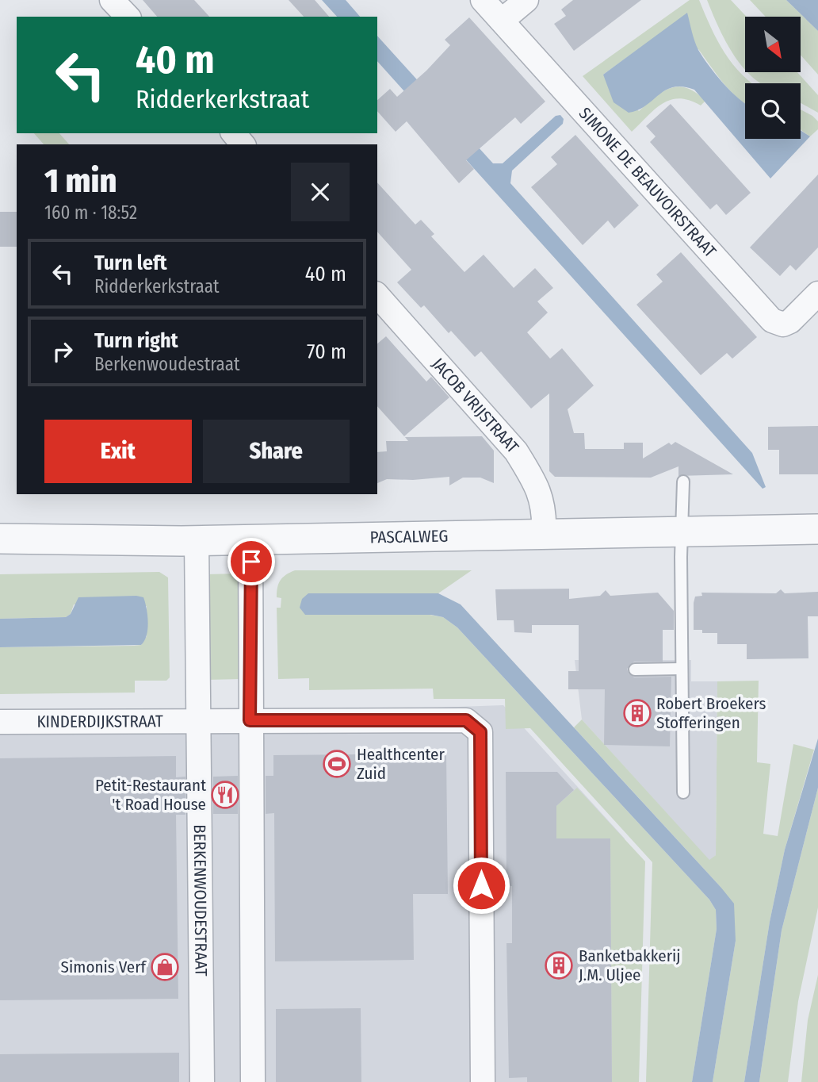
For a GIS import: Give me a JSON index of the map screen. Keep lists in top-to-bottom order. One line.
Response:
{"streets":{"street":["SIMONE DE BEAUVOIRSTRAAT","JACOB VRIJSTRAAT","PASCALWEG","KINDERDIJKSTRAAT","BERKENWOUDESTRAAT"]},"crossings":[["JACOB VRIJSTRAAT","PASCALWEG"],["PASCALWEG","BERKENWOUDESTRAAT"],["KINDERDIJKSTRAAT","BERKENWOUDESTRAAT"]],"places":{"building":["Robert Broekers Stofferingen","Banketbakkerij J.M. Uljee"],"sports":["Healthcenter Zuid"],"restaurant":["Petit-Restaurant 't Road House"],"shop":["Simonis Verf"]},"north":"bottom right","page":{"turn":["40 m","Ridderkerkstraat"],"heading":["1 min","160 m · 18:52"],"list":[{"name":"Turn left","note":"Ridderkerkstraat","value":"40 m"},{"name":"Turn right","note":"Berkenwoudestraat","value":"70 m"}],"buttons":["Exit","Share"]}}
